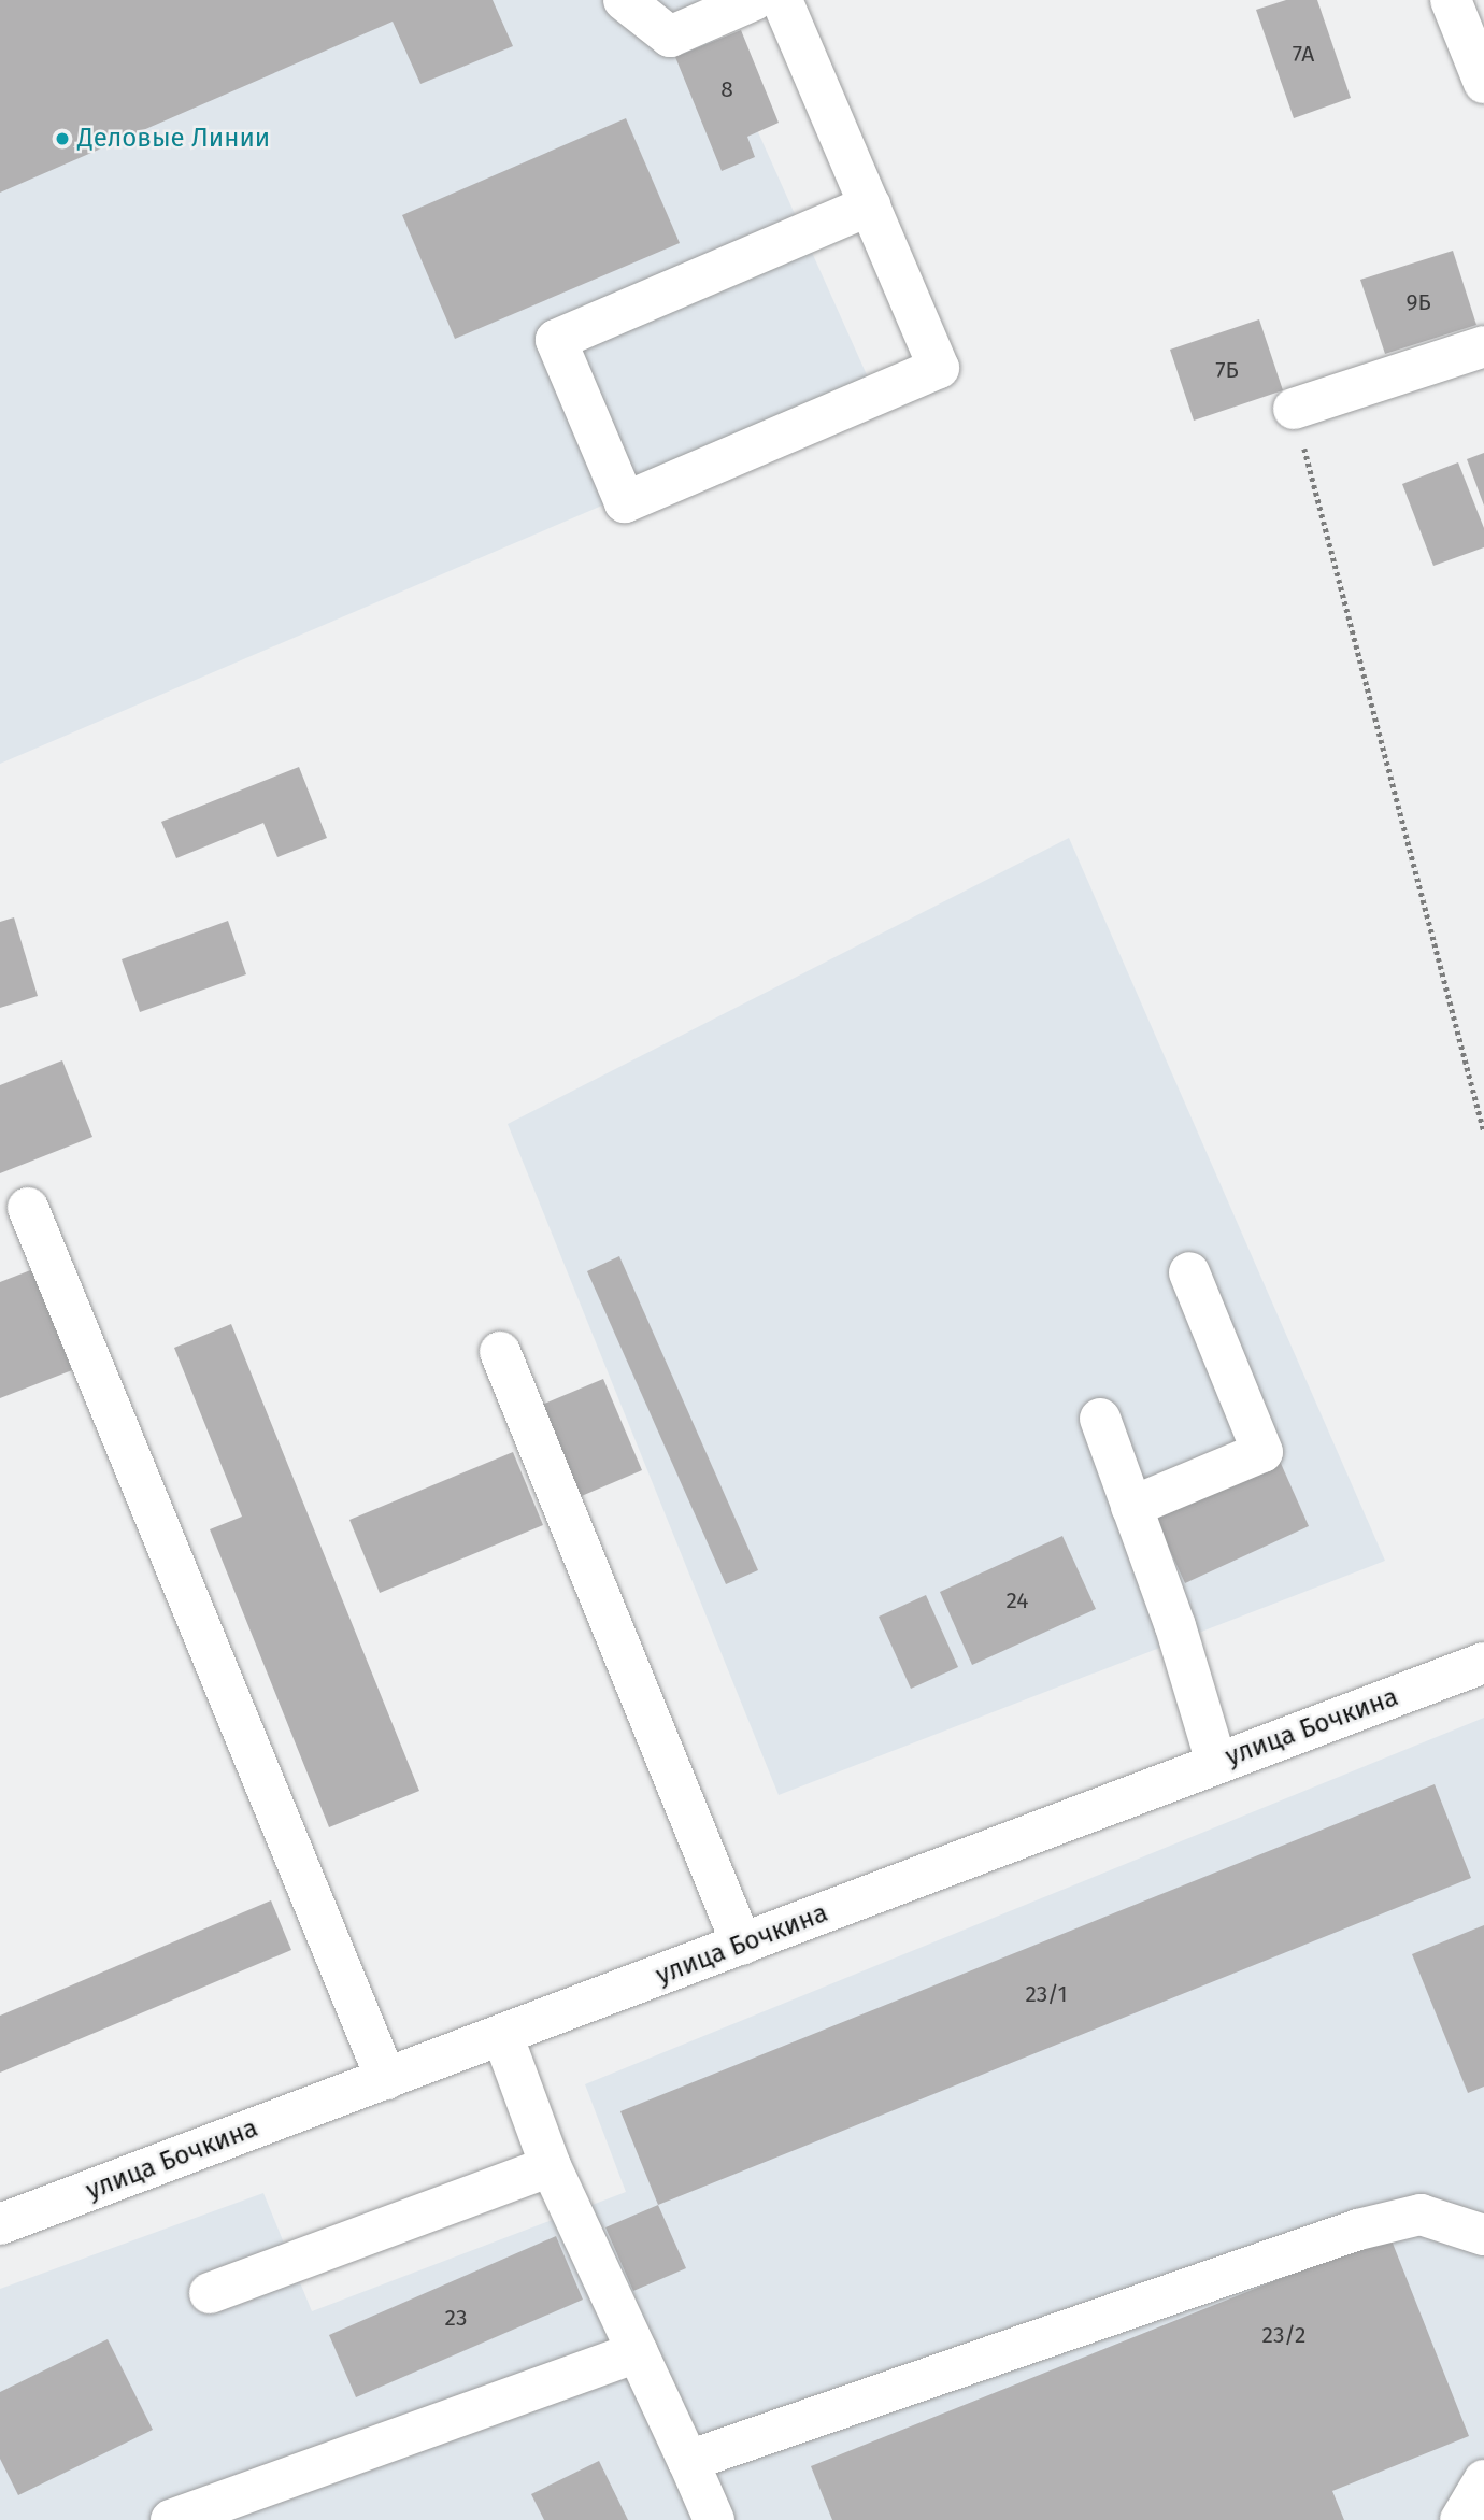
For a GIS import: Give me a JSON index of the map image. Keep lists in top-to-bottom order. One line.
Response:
{"streets":{"street":["улица Бочкина"]},"places":["Деловые Линии"],"house_numbers":["7А","8","9Б","7Б","24","23/1","23","23/2"]}
